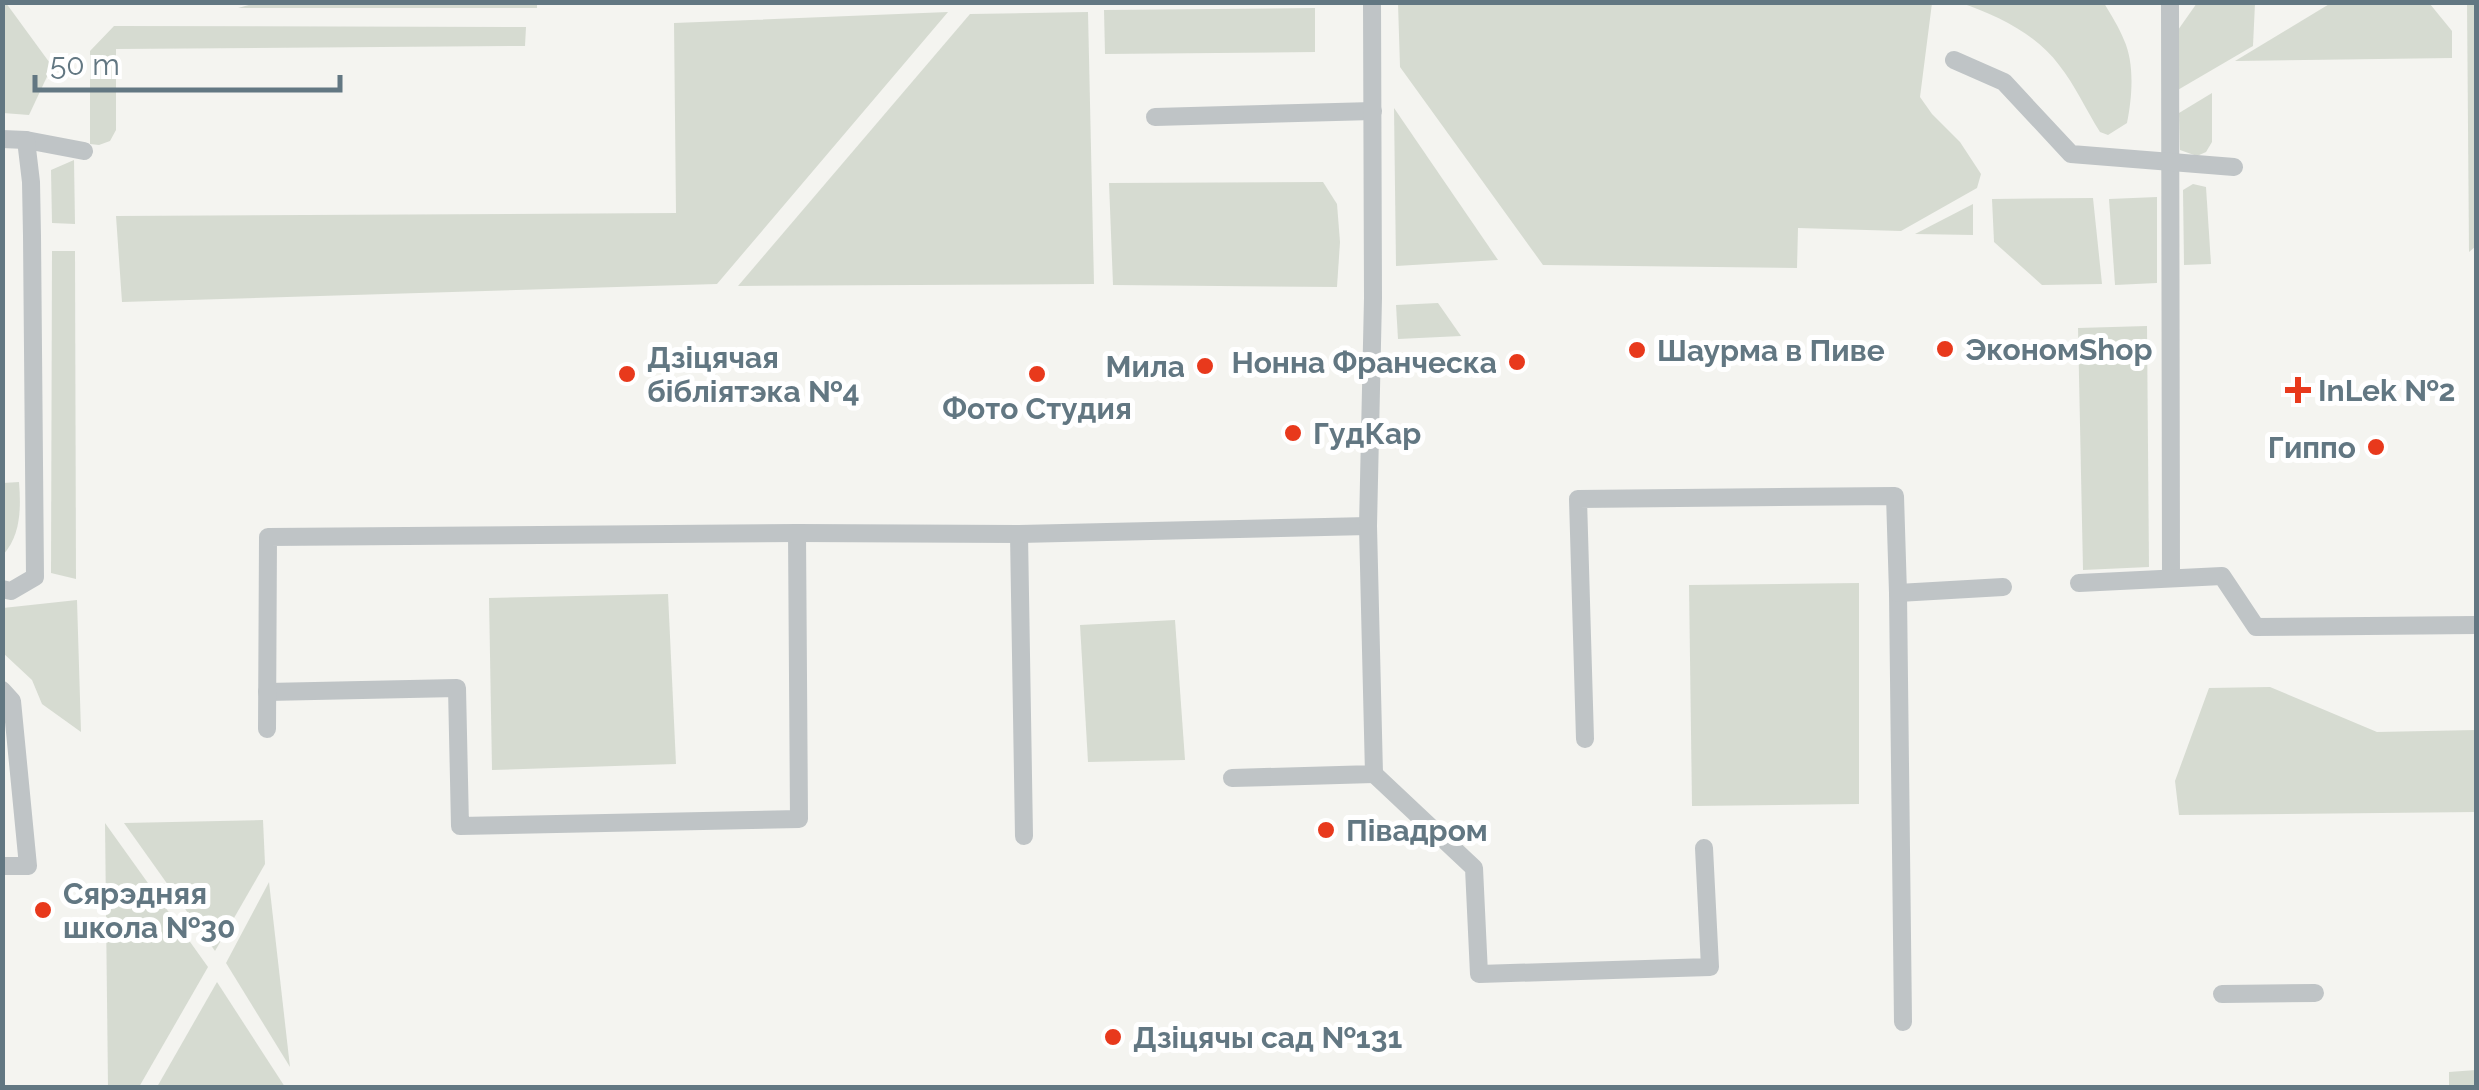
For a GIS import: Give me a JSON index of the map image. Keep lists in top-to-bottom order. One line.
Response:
{"places":{"other":["ЭкономShop","Шаурма в Пиве","Нонна Франческа","Мила","Дзіцячая бібліятэка №4","Фото Студия","ГудКар","Гиппо","Пiвадром","Сярэдняя школа №30","Дзіцячы сад №131"],"health":["InLek №2"]},"scale_bar":"50 m"}
